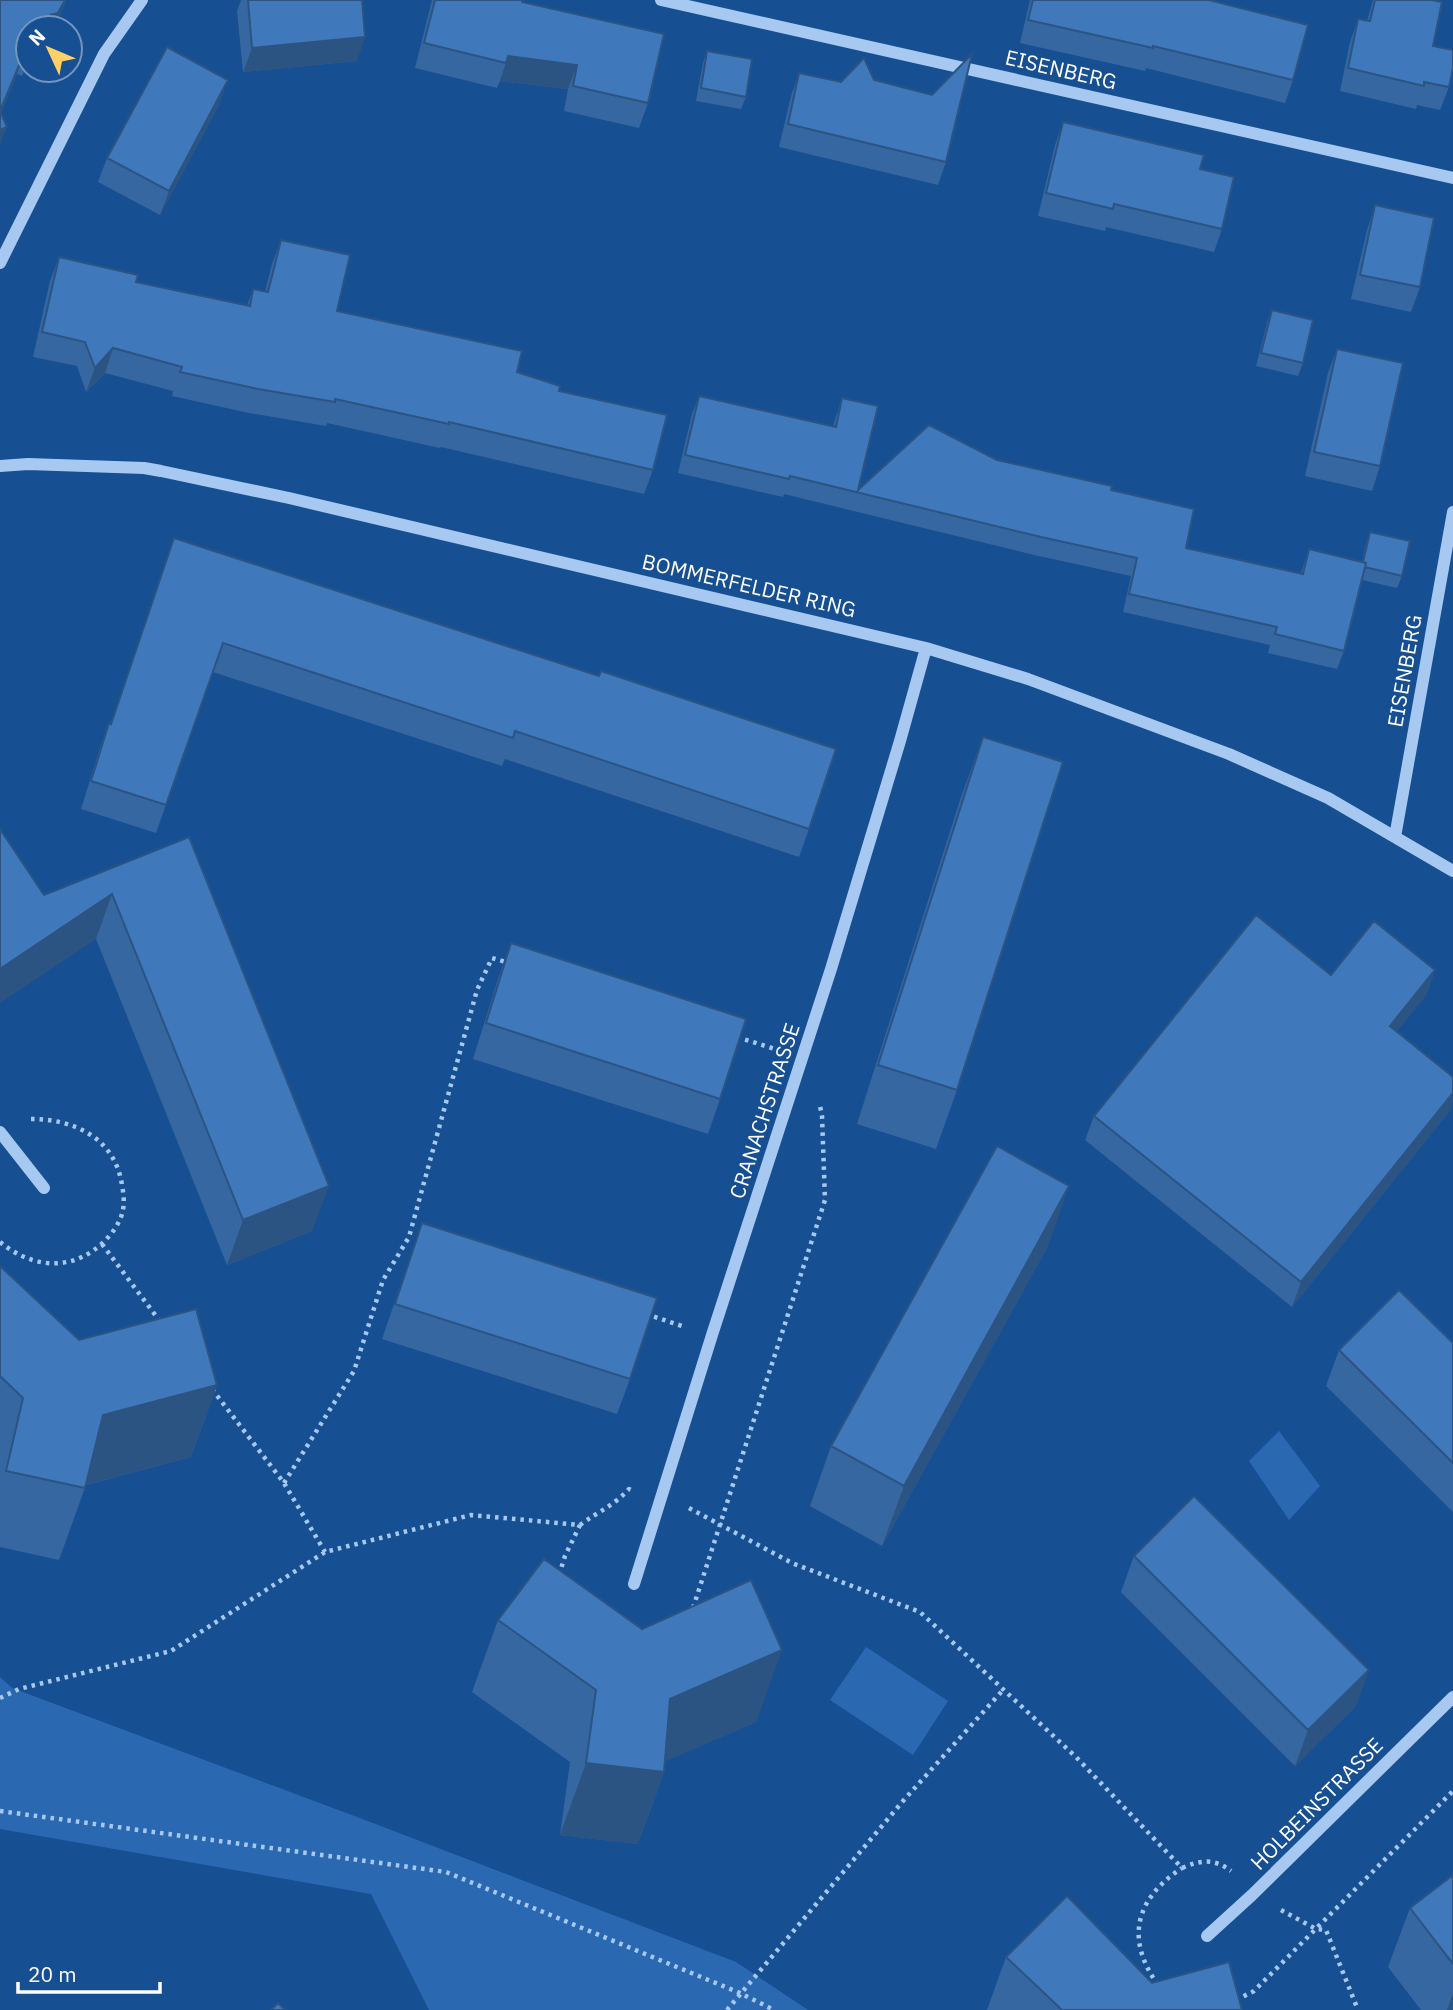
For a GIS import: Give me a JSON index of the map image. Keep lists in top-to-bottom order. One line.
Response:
{"streets":{"street":["EISENBERG","BOMMERFELDER RING","CRANACHSTRASSE","HOLBEINSTRASSE"]},"crossings":[["EISENBERG","BOMMERFELDER RING"],["BOMMERFELDER RING","CRANACHSTRASSE"]],"scale_bar":"20 m","north":"top left"}
